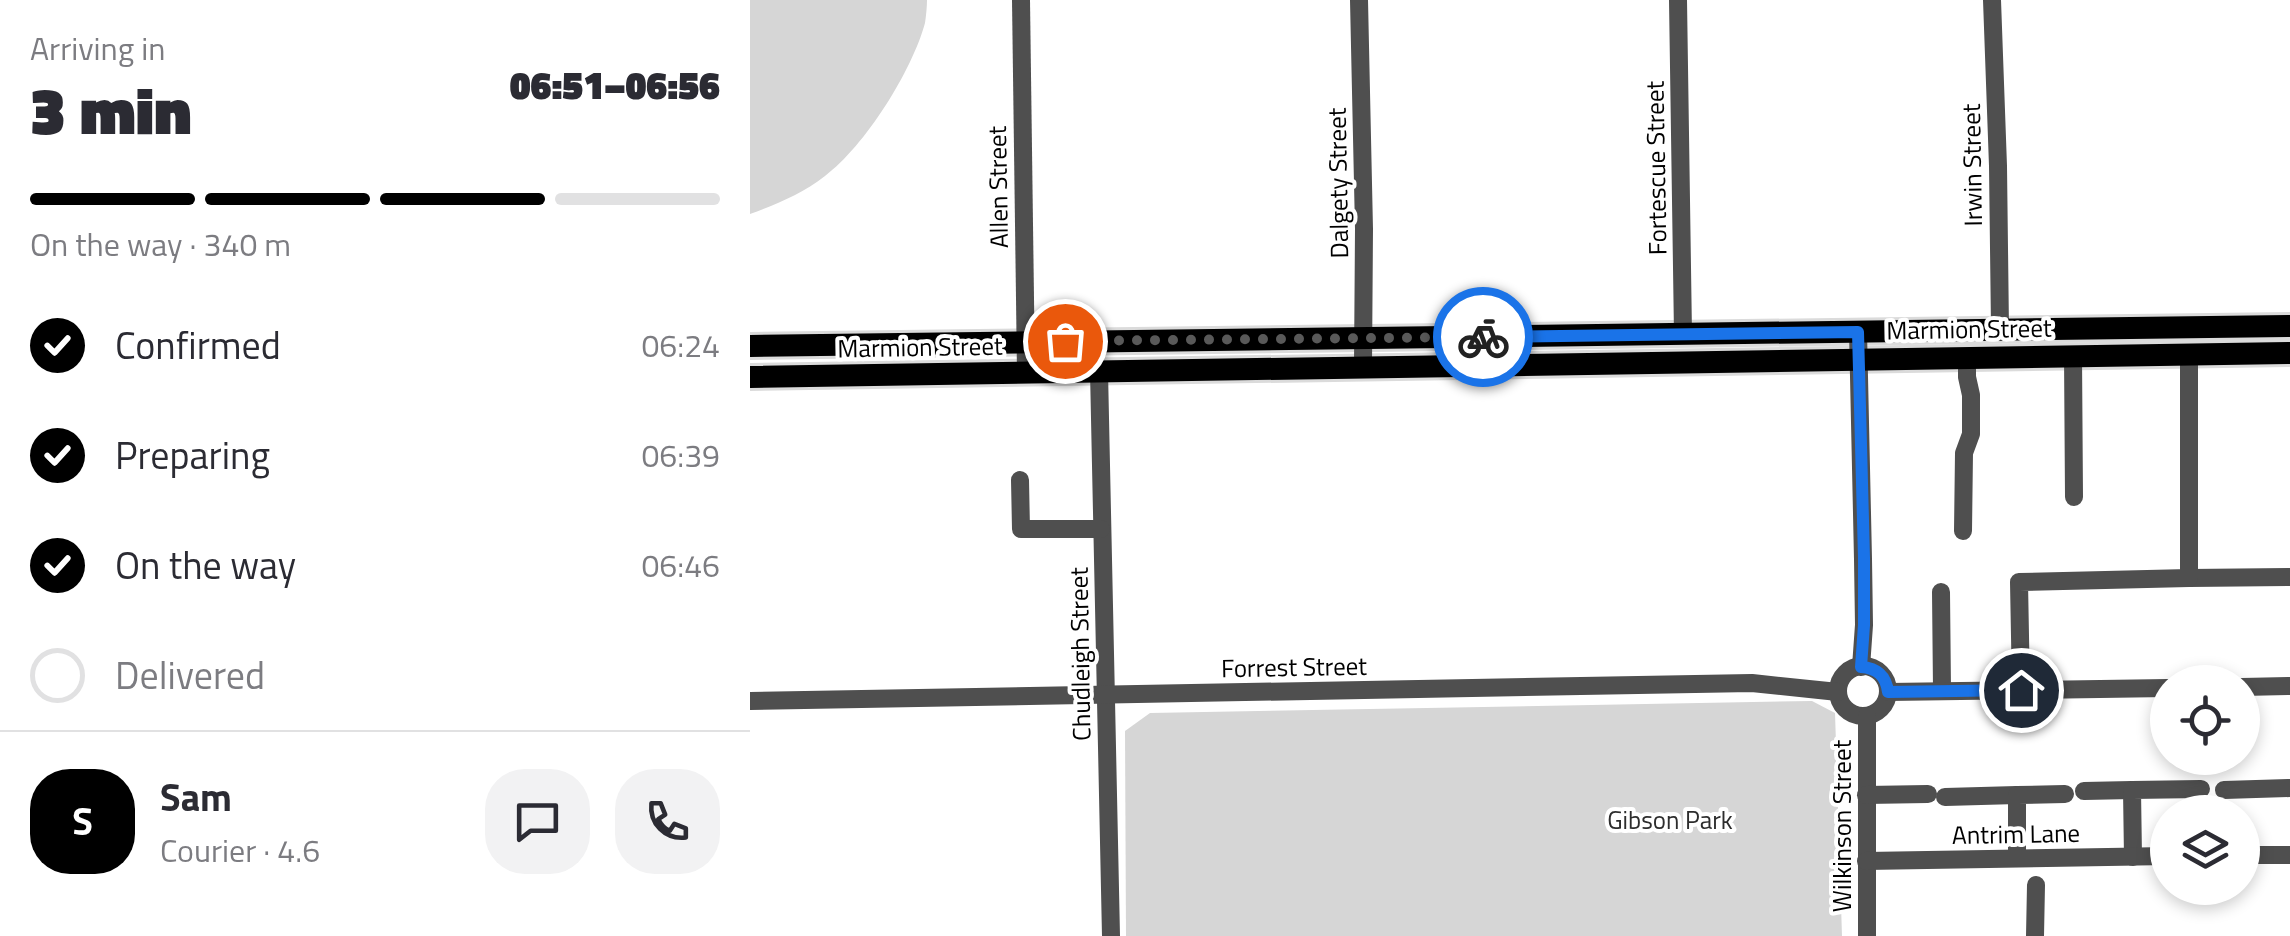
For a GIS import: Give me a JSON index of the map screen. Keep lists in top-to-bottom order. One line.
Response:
{"streets":{"main road":["Marmion Street"],"street":["Irwin Street","Fortescue Street","Dalgety Street","Allen Street","Chudleigh Street","Forrest Street","Wilkinson Street","Antrim Lane"]},"crossings":[["Irwin Street","Marmion Street"],["Fortescue Street","Marmion Street"],["Dalgety Street","Marmion Street"],["Allen Street","Marmion Street"],["Marmion Street","Chudleigh Street"],["Chudleigh Street","Forrest Street"],["Forrest Street","Wilkinson Street"],["Wilkinson Street","Antrim Lane"]],"parks":["Gibson Park"],"page":{"heading":["3 min","Arriving in","06:51–06:56"],"panel":["Sam","Courier · 4.6"],"bar":"On the way · 340 m","list":[["Confirmed","06:24"],["Preparing","06:39"],["On the way","06:46"],"Delivered"],"round":"S"}}
